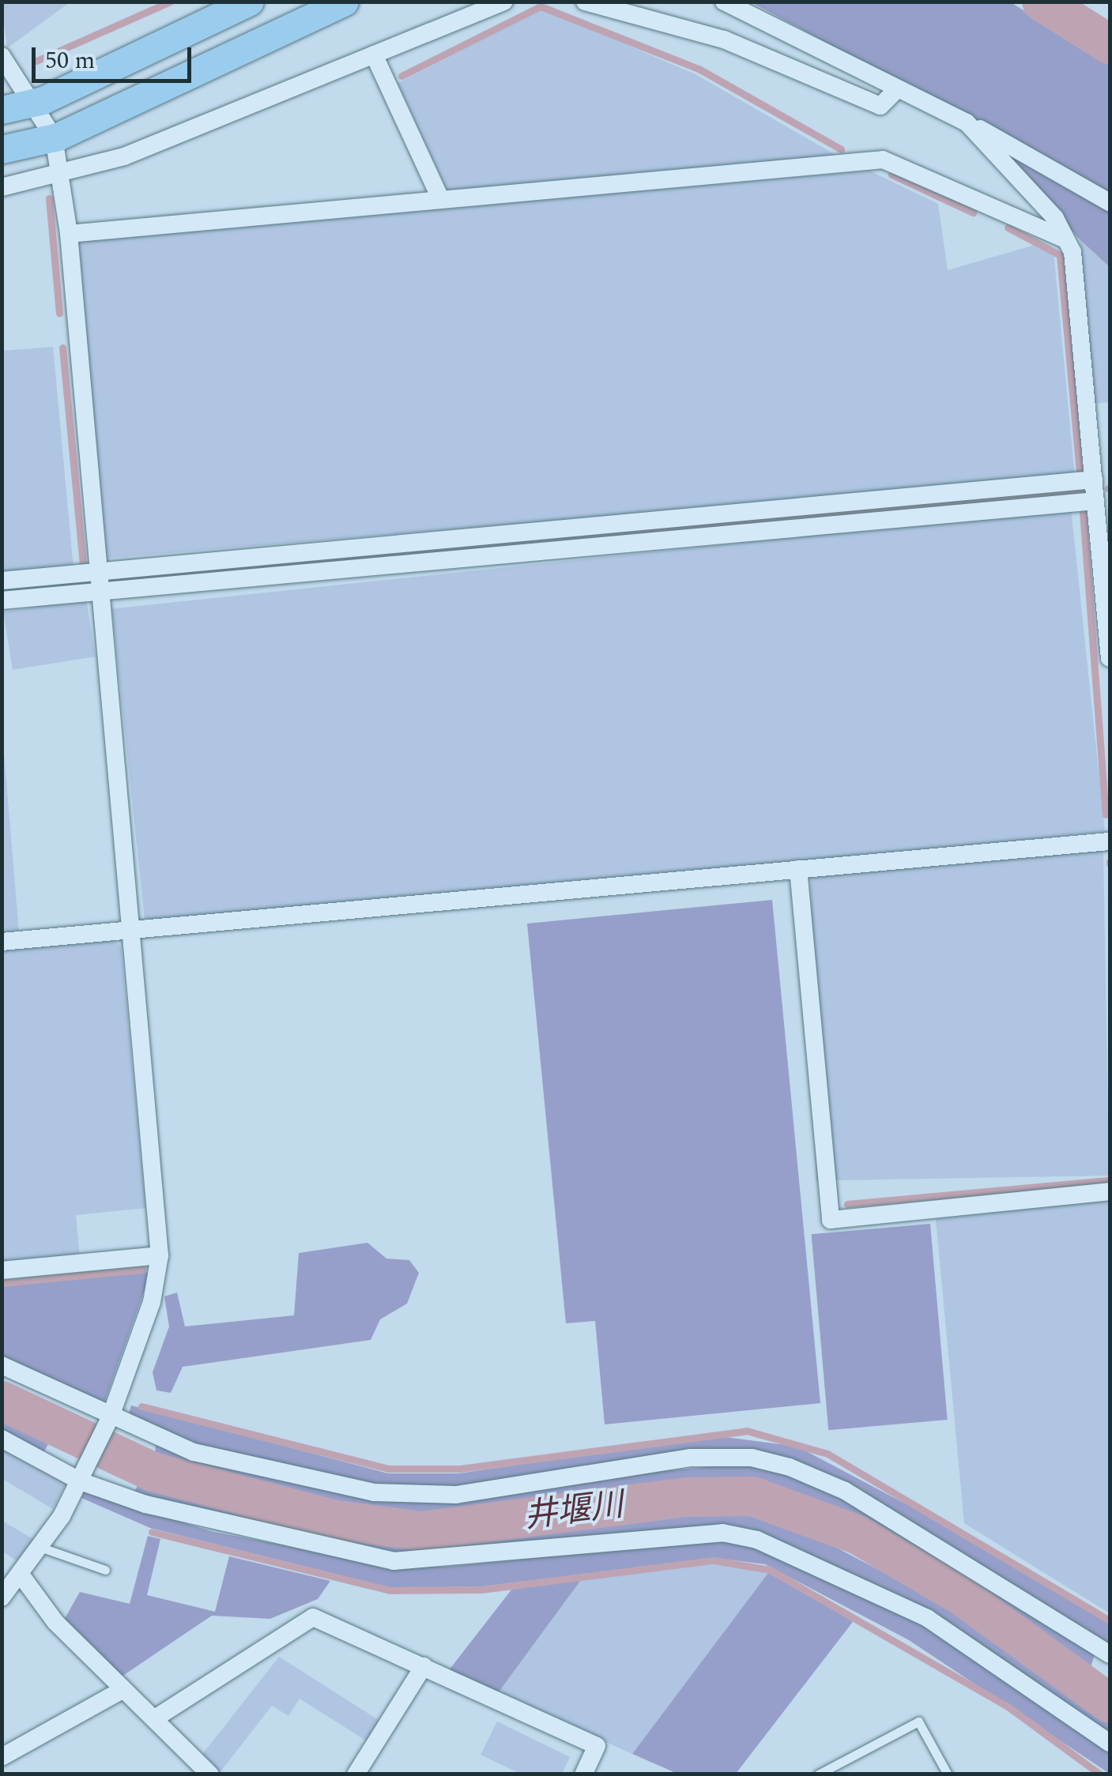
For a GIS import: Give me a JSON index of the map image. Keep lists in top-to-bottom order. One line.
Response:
{"water":["井堰川"],"scale_bar":"50 m"}
